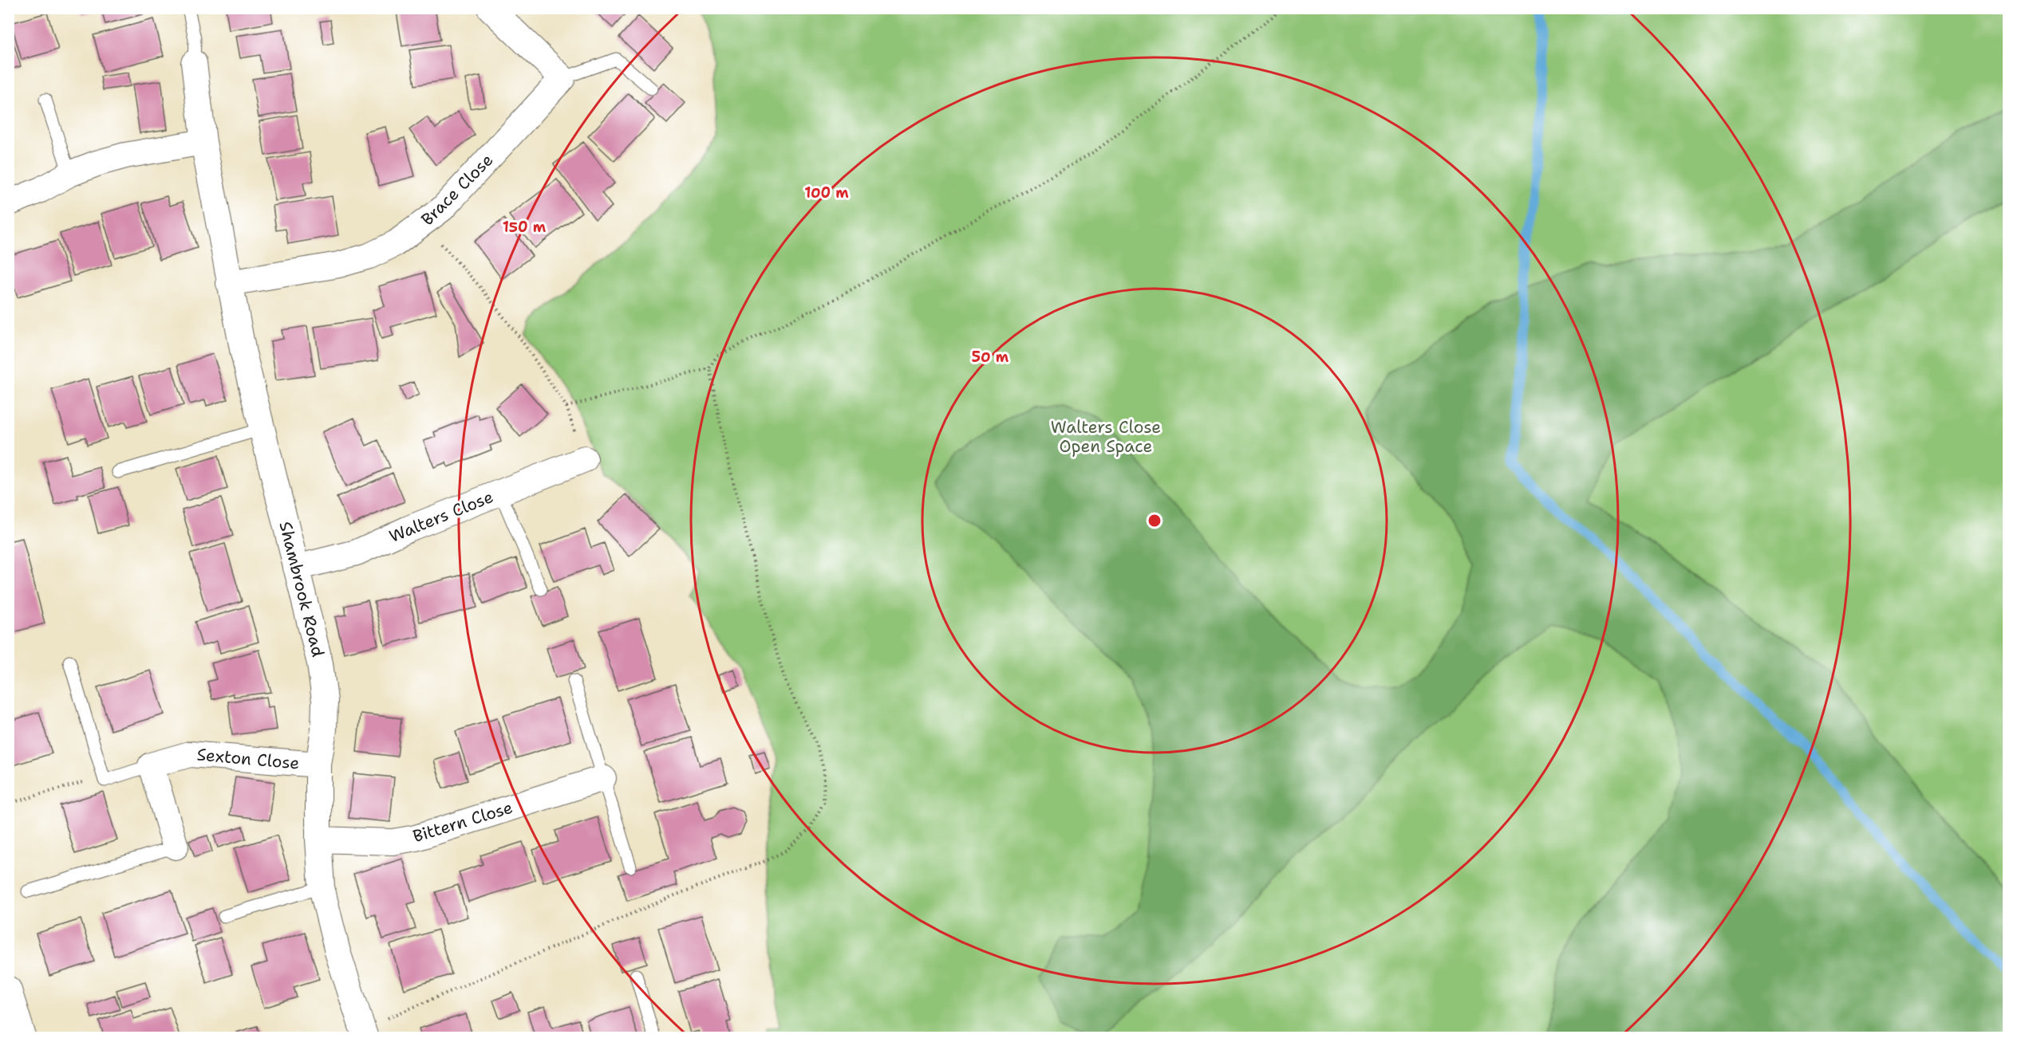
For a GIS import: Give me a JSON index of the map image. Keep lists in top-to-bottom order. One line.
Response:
{"streets":{"street":["Brace Close","Walters Close","Shambrook Road","Sexton Close","Bittern Close"]},"crossings":[["Brace Close","Shambrook Road"],["Walters Close","Shambrook Road"],["Shambrook Road","Sexton Close"],["Shambrook Road","Bittern Close"]],"parks":["Walters Close Open Space"],"rings":["100 m","150 m","50 m"]}
